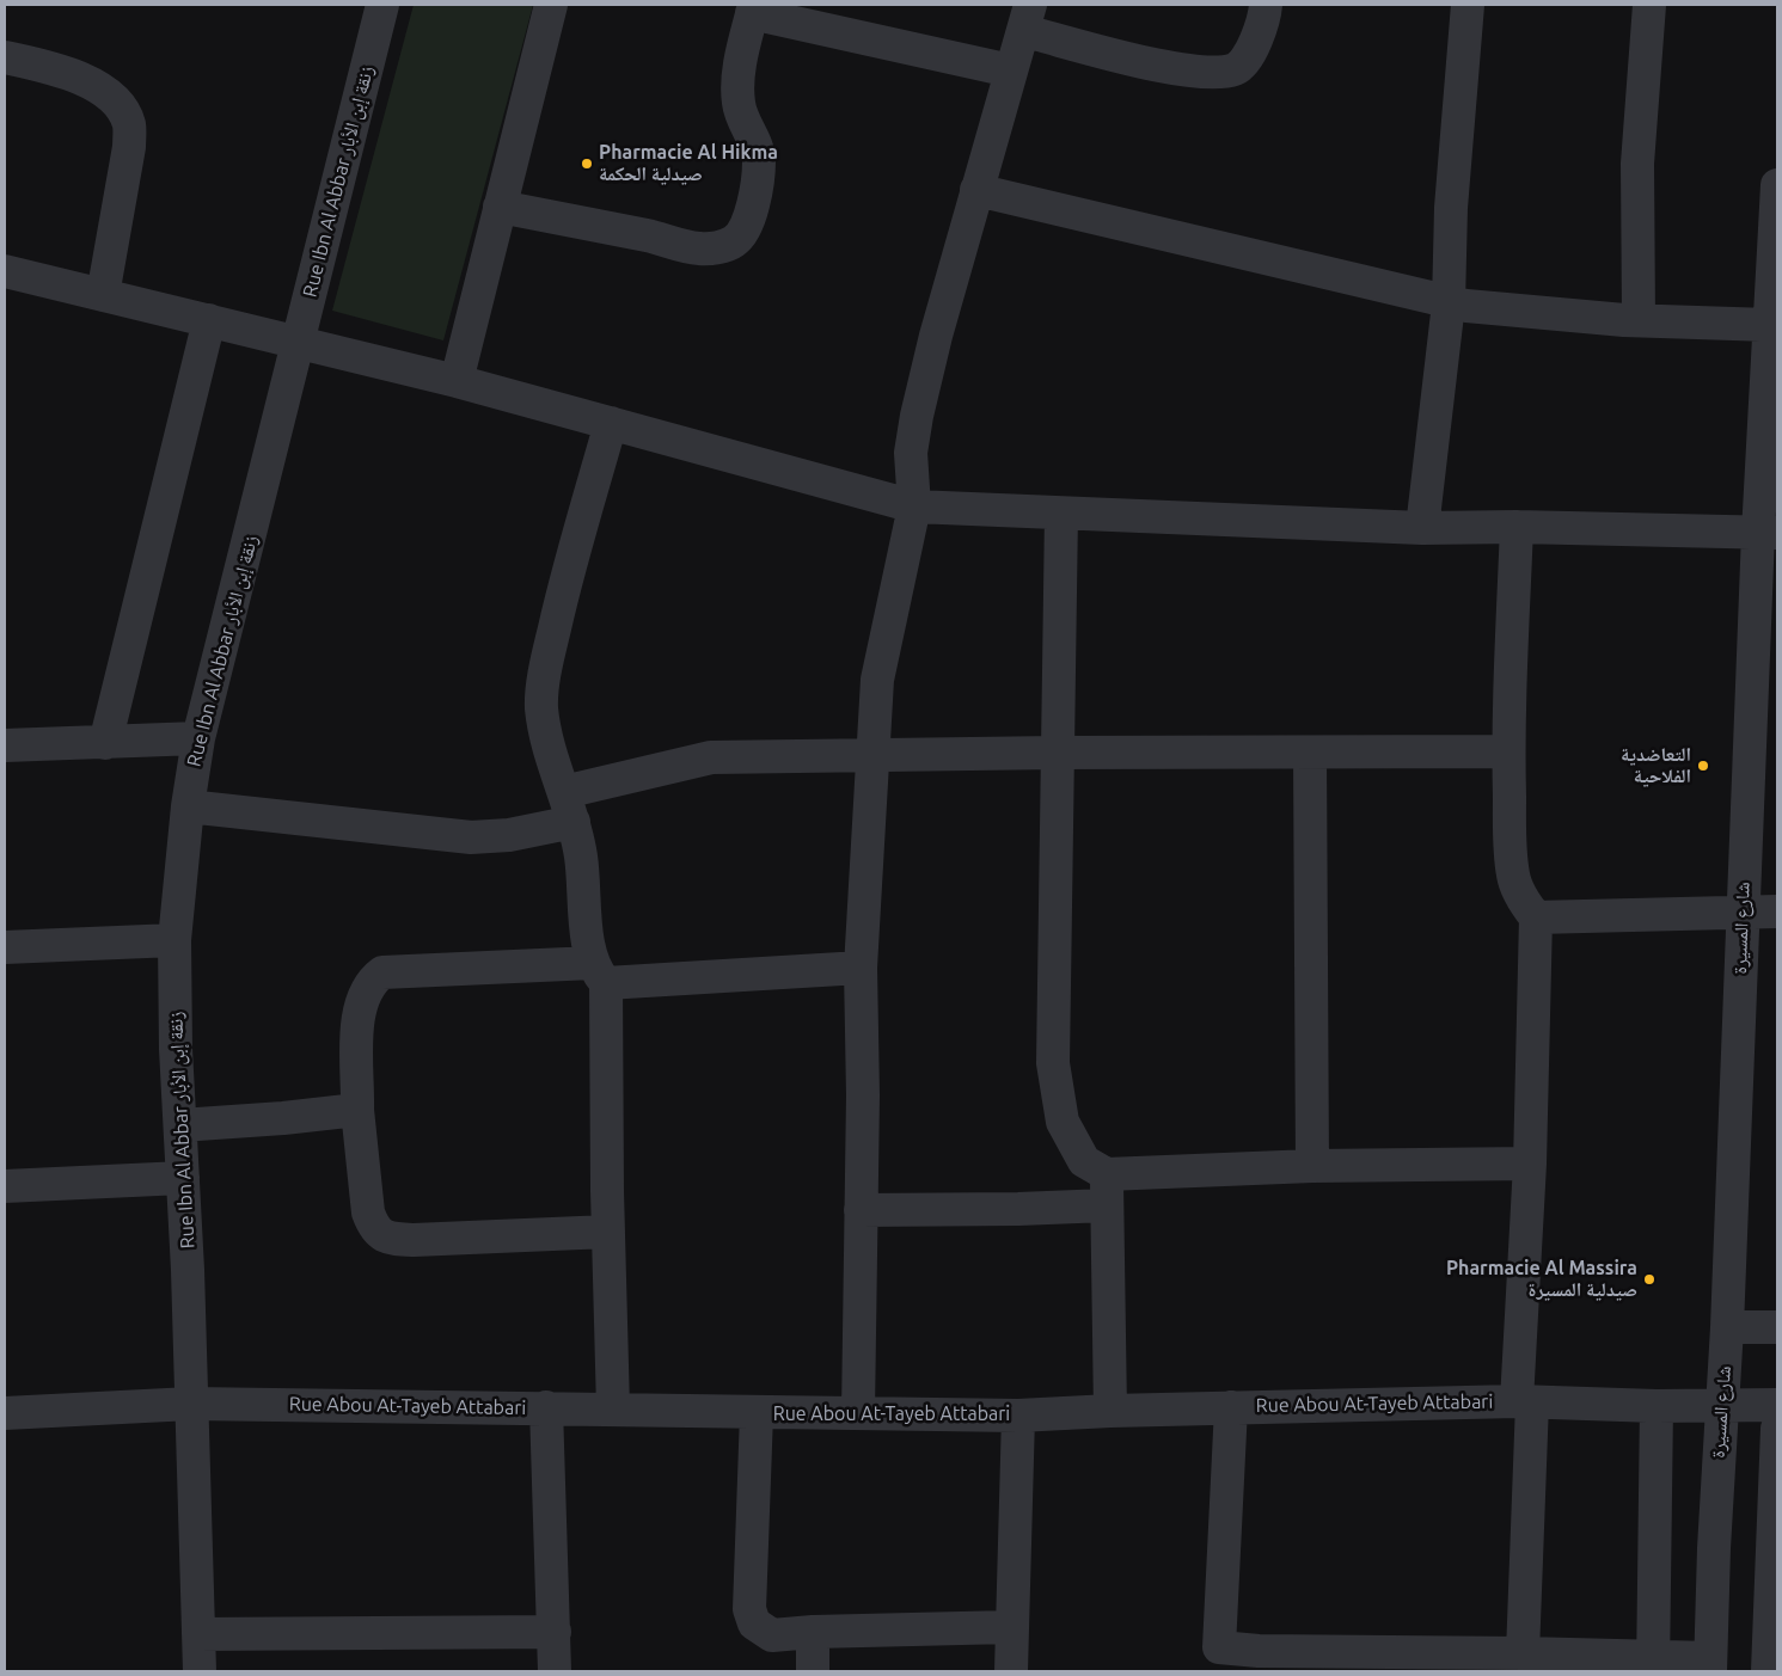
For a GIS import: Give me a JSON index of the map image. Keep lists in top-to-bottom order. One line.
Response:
{"streets":{"street":["Rue Ibn Al Abbar زنقة إبن الأبار","شارع المسيرة","Rue Abou At-Tayeb Attabari"]},"crossings":[["Rue Ibn Al Abbar زنقة إبن الأبار","Rue Abou At-Tayeb Attabari"],["شارع المسيرة","Rue Abou At-Tayeb Attabari"]],"places":["Pharmacie Al Hikma صيدلية الحكمة","التعاضدية الفلاحية","Pharmacie Al Massira صيدلية المسيرة"]}
